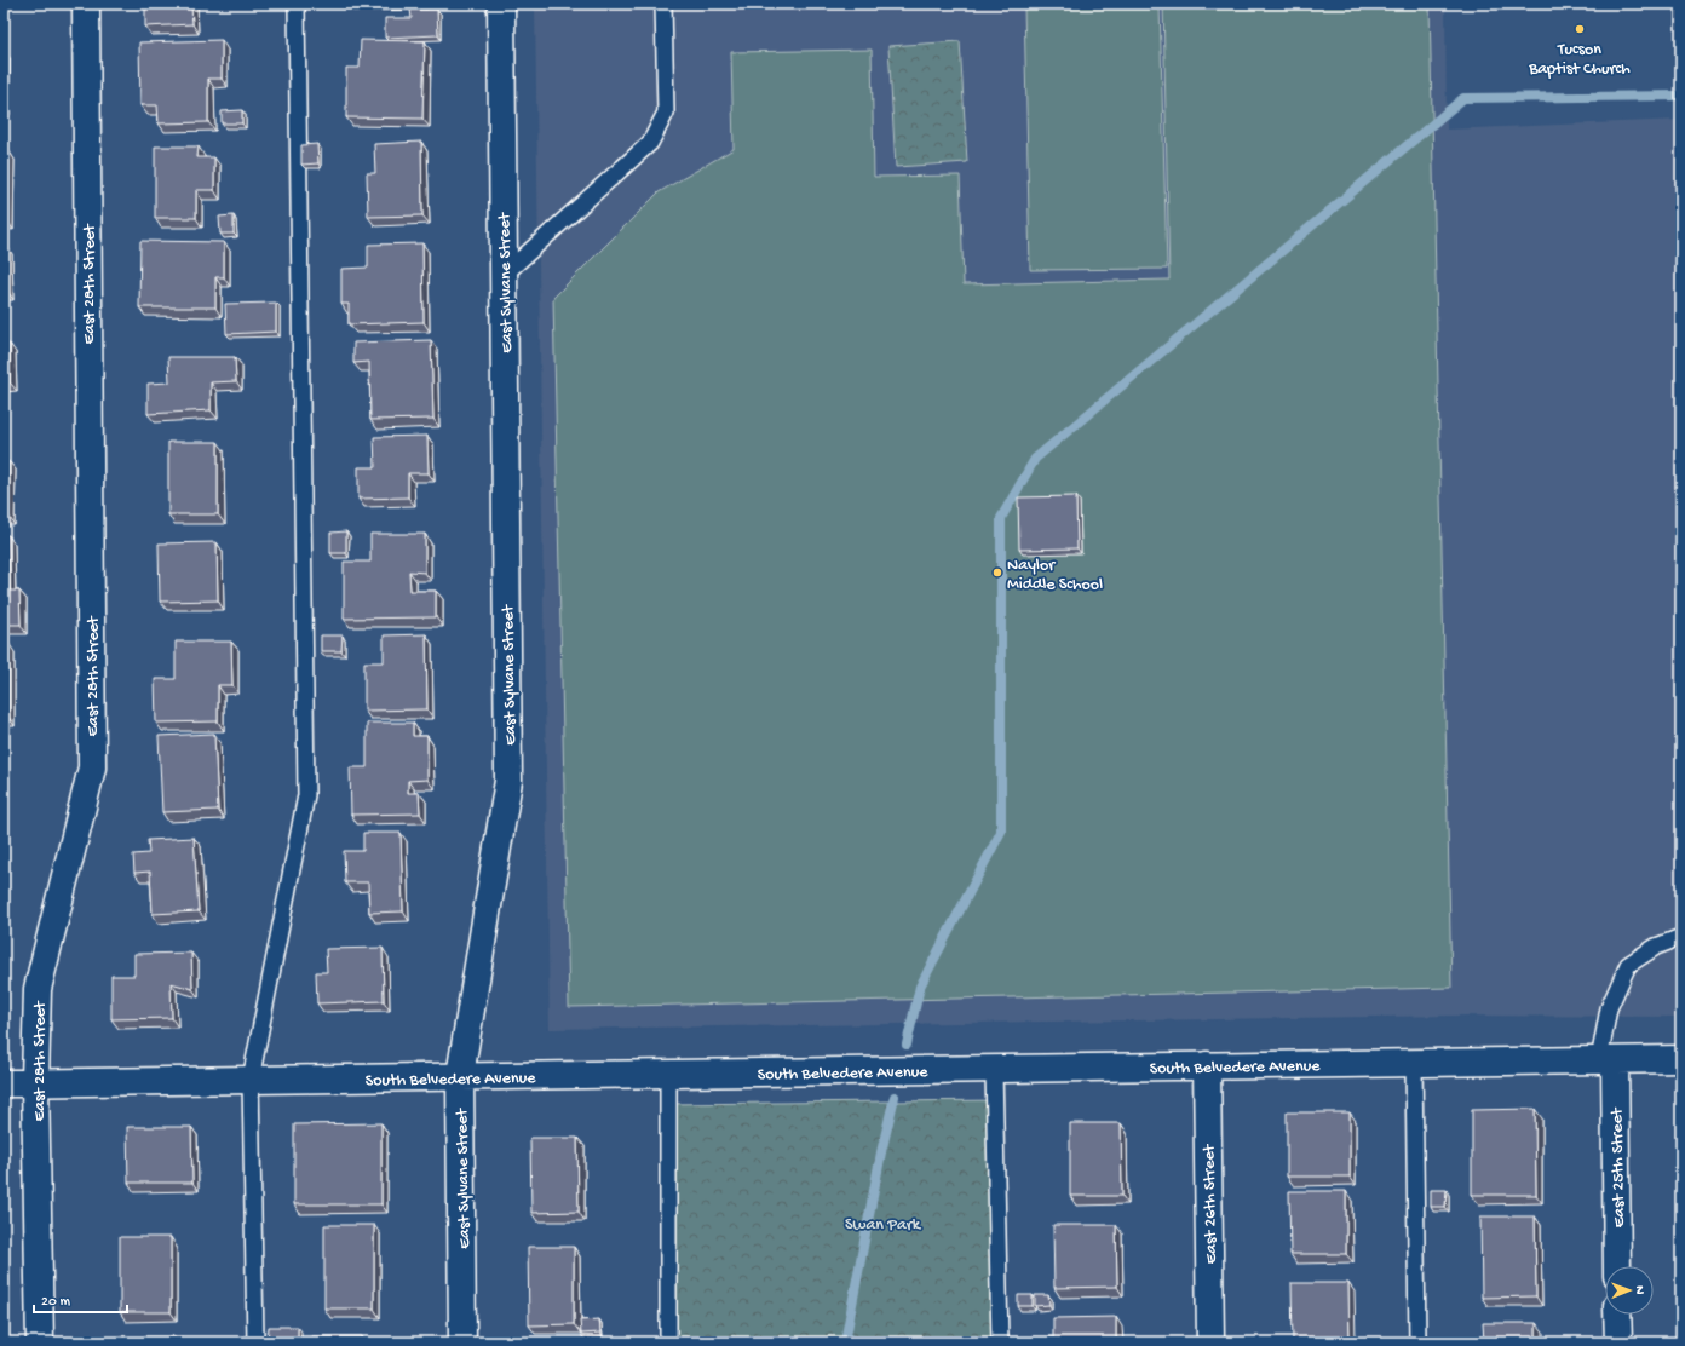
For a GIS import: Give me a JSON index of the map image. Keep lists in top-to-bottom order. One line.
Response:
{"streets":{"street":["East Sylvane Street","East 28th Street","South Belvedere Avenue","East 25th Street","East 26th Street"]},"crossings":[["East Sylvane Street","South Belvedere Avenue"],["East 28th Street","South Belvedere Avenue"],["South Belvedere Avenue","East 25th Street"],["South Belvedere Avenue","East 26th Street"]],"parks":["Swan Park"],"places":["Tucson Baptist Church","Naylor Middle School"],"scale_bar":"20 m","north":"right"}
